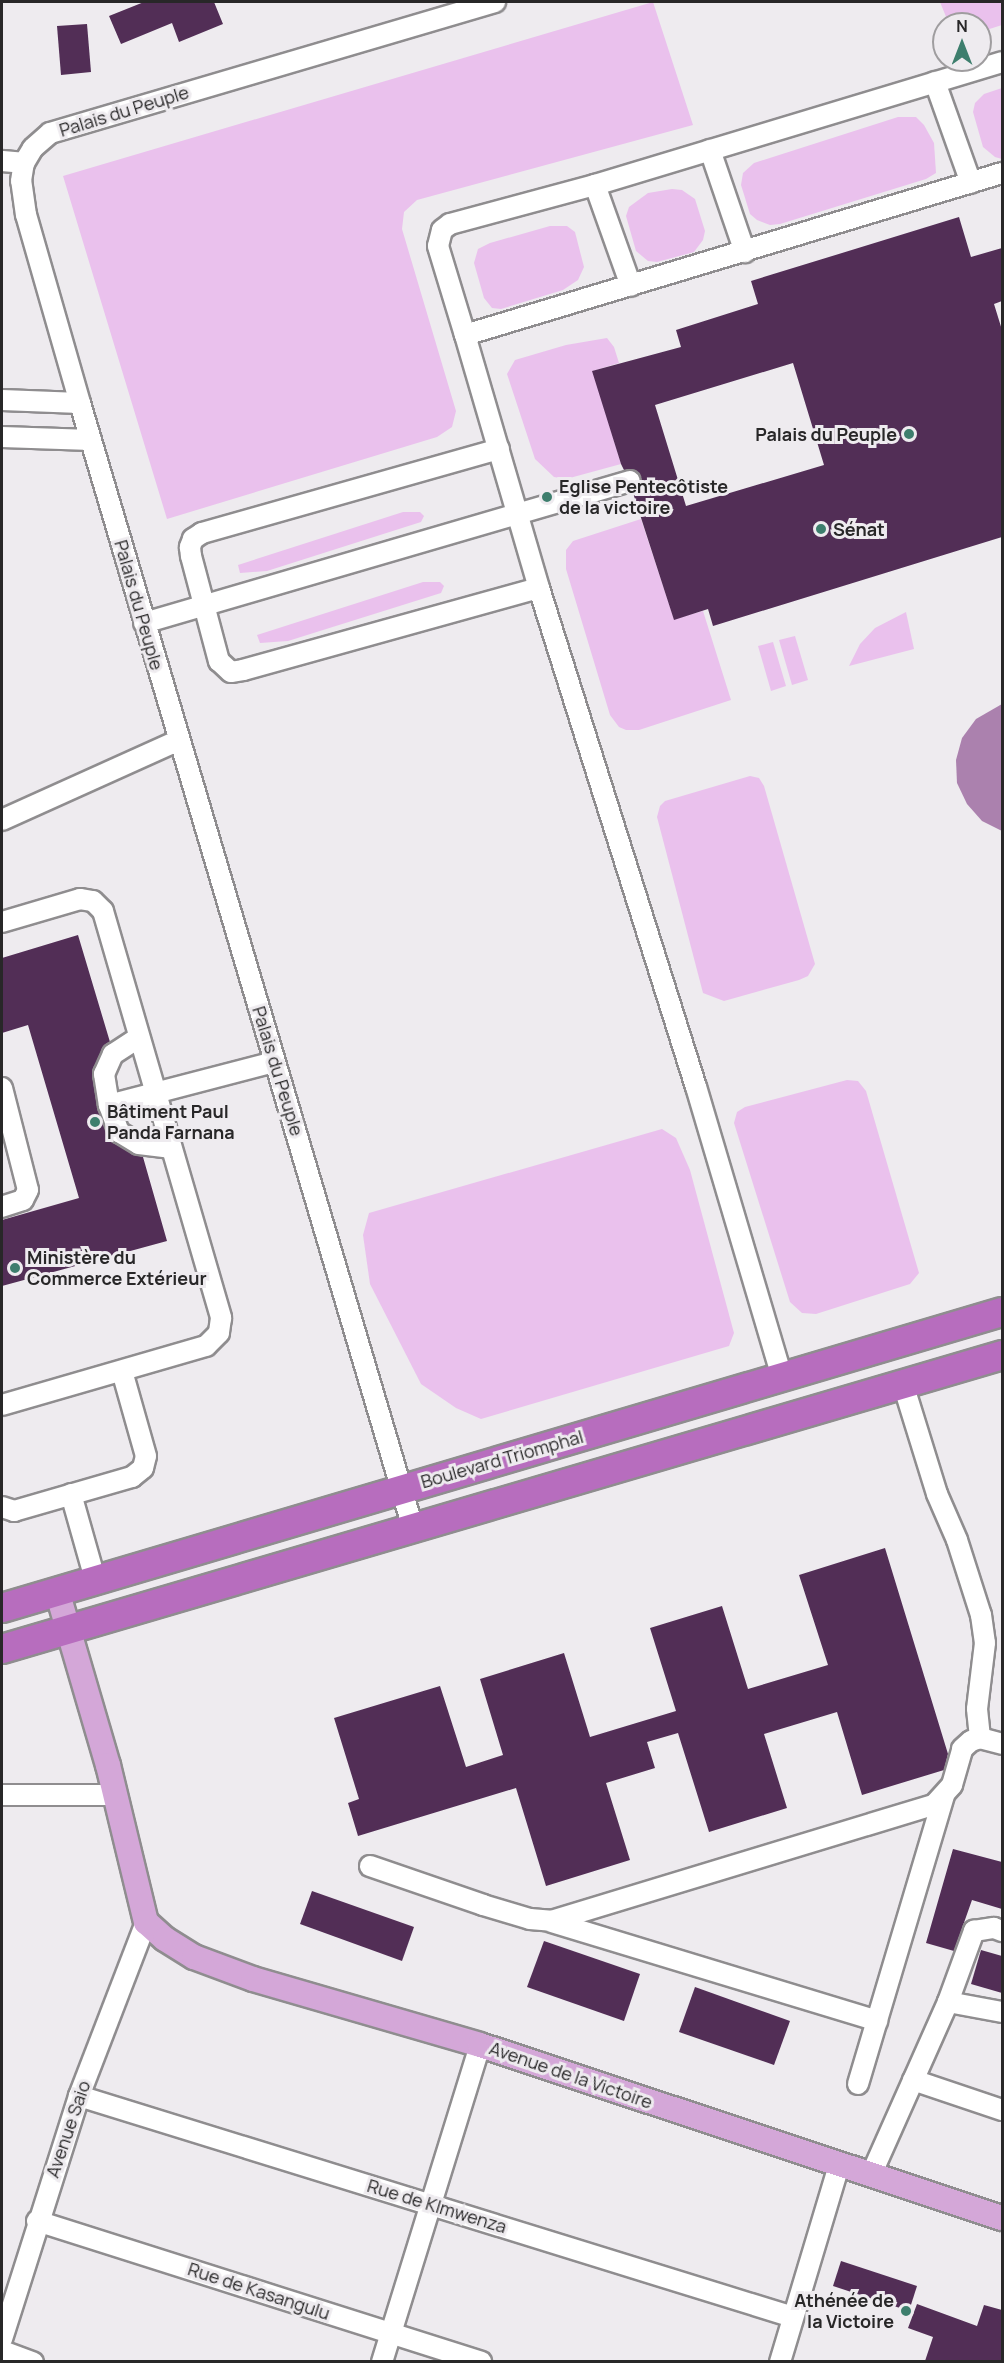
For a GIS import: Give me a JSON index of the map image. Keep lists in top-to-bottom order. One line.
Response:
{"streets":{"highway":["Boulevard Triomphal"],"main road":["Avenue de la Victoire"],"street":["Palais du Peuple","Avenue Saio","Rue de KImwenza","Rue de Kasangulu"]},"crossings":[["Palais du Peuple","Boulevard Triomphal"],["Avenue de la Victoire","Avenue Saio"],["Avenue Saio","Rue de KImwenza"],["Avenue Saio","Rue de Kasangulu"]],"places":["Palais du Peuple","Eglise Pentecôtiste de la victoire","Sénat","Bâtiment Paul Panda Farnana","Ministère du Commerce Extérieur","Athénée de la Victoire"],"north":"top"}
